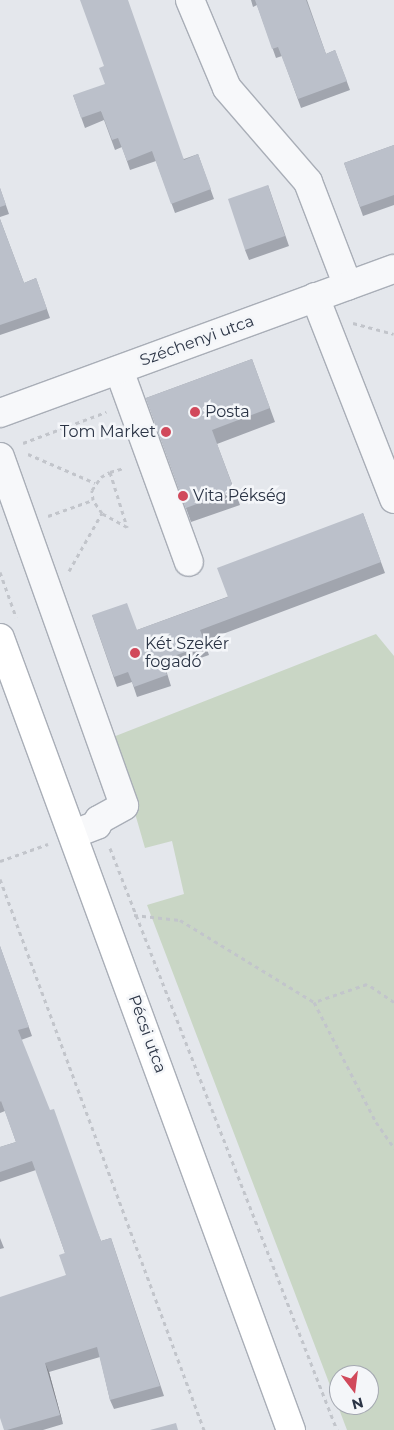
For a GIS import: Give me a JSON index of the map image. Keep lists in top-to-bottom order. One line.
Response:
{"streets":{"main road":["Pécsi utca"],"street":["Széchenyi utca"]},"places":["Posta","Tom Market","Vita Pékség","Két Szekér fogadó"],"north":"bottom"}
